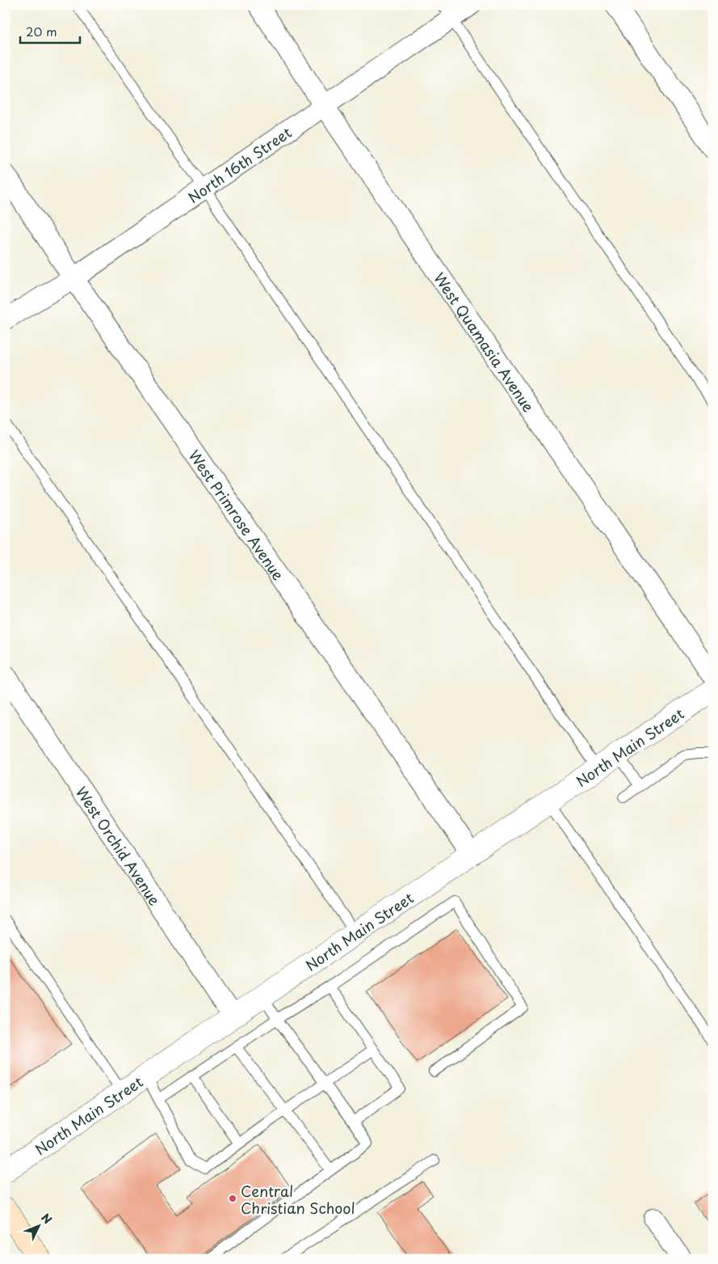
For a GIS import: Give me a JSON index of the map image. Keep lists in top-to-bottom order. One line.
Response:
{"streets":{"street":["North 16th Street","West Quamasia Avenue","West Primrose Avenue","North Main Street","West Orchid Avenue"]},"crossings":[["North 16th Street","West Quamasia Avenue"],["North 16th Street","West Primrose Avenue"],["West Primrose Avenue","North Main Street"],["North Main Street","West Orchid Avenue"]],"places":["Central Christian School"],"scale_bar":"20 m","north":"top right"}
